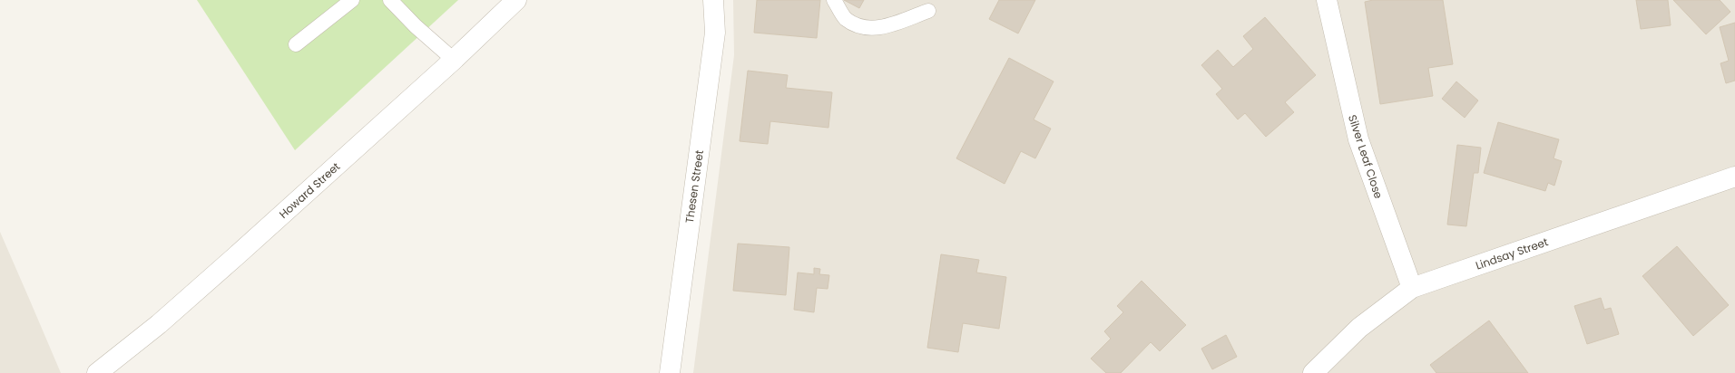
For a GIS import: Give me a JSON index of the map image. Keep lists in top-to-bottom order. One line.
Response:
{"streets":{"street":["Silver Leaf Close","Thesen Street","Howard Street","Lindsay Street"]},"crossings":[["Silver Leaf Close","Lindsay Street"]]}
